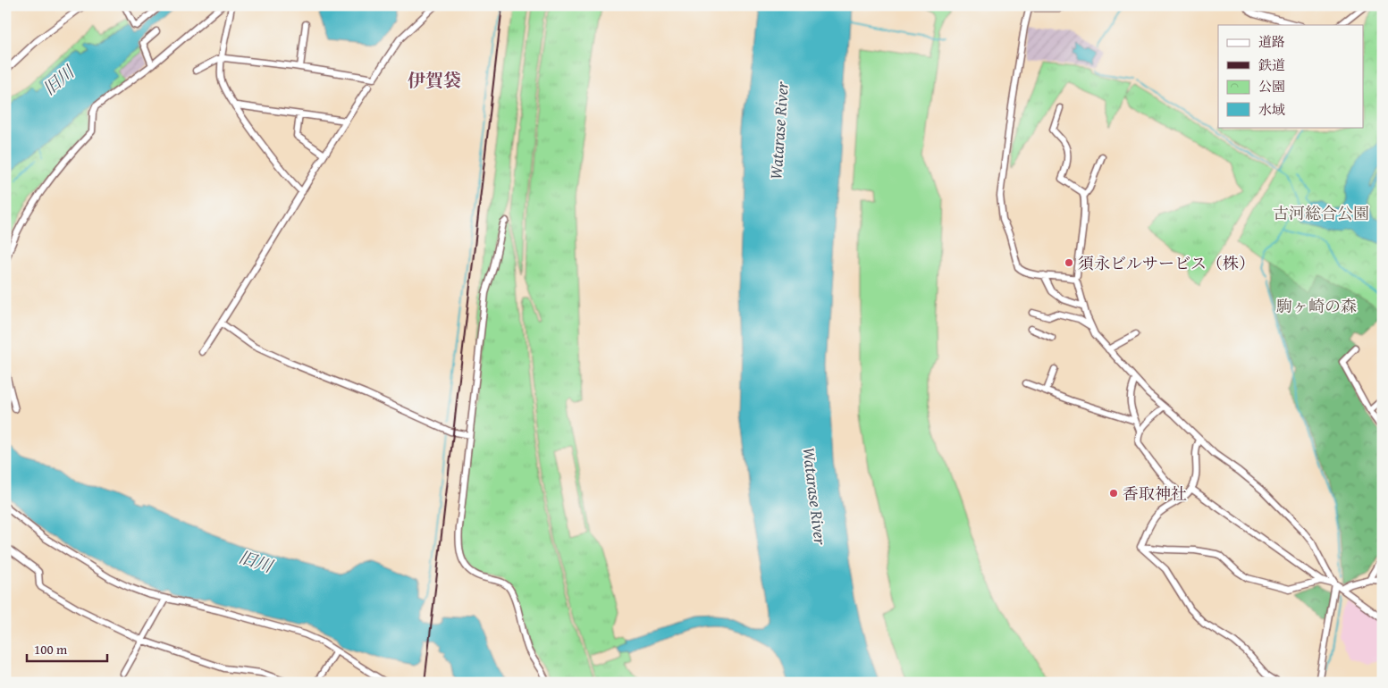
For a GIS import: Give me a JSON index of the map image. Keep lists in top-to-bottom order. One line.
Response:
{"districts":["伊賀袋"],"water":["旧川","Watarase River"],"parks":["古河総合公園","駒ヶ崎の森"],"places":["須永ビルサービス（株）","香取神社"],"legend":["道路","鉄道","公園","水域"],"scale_bar":"100 m"}
